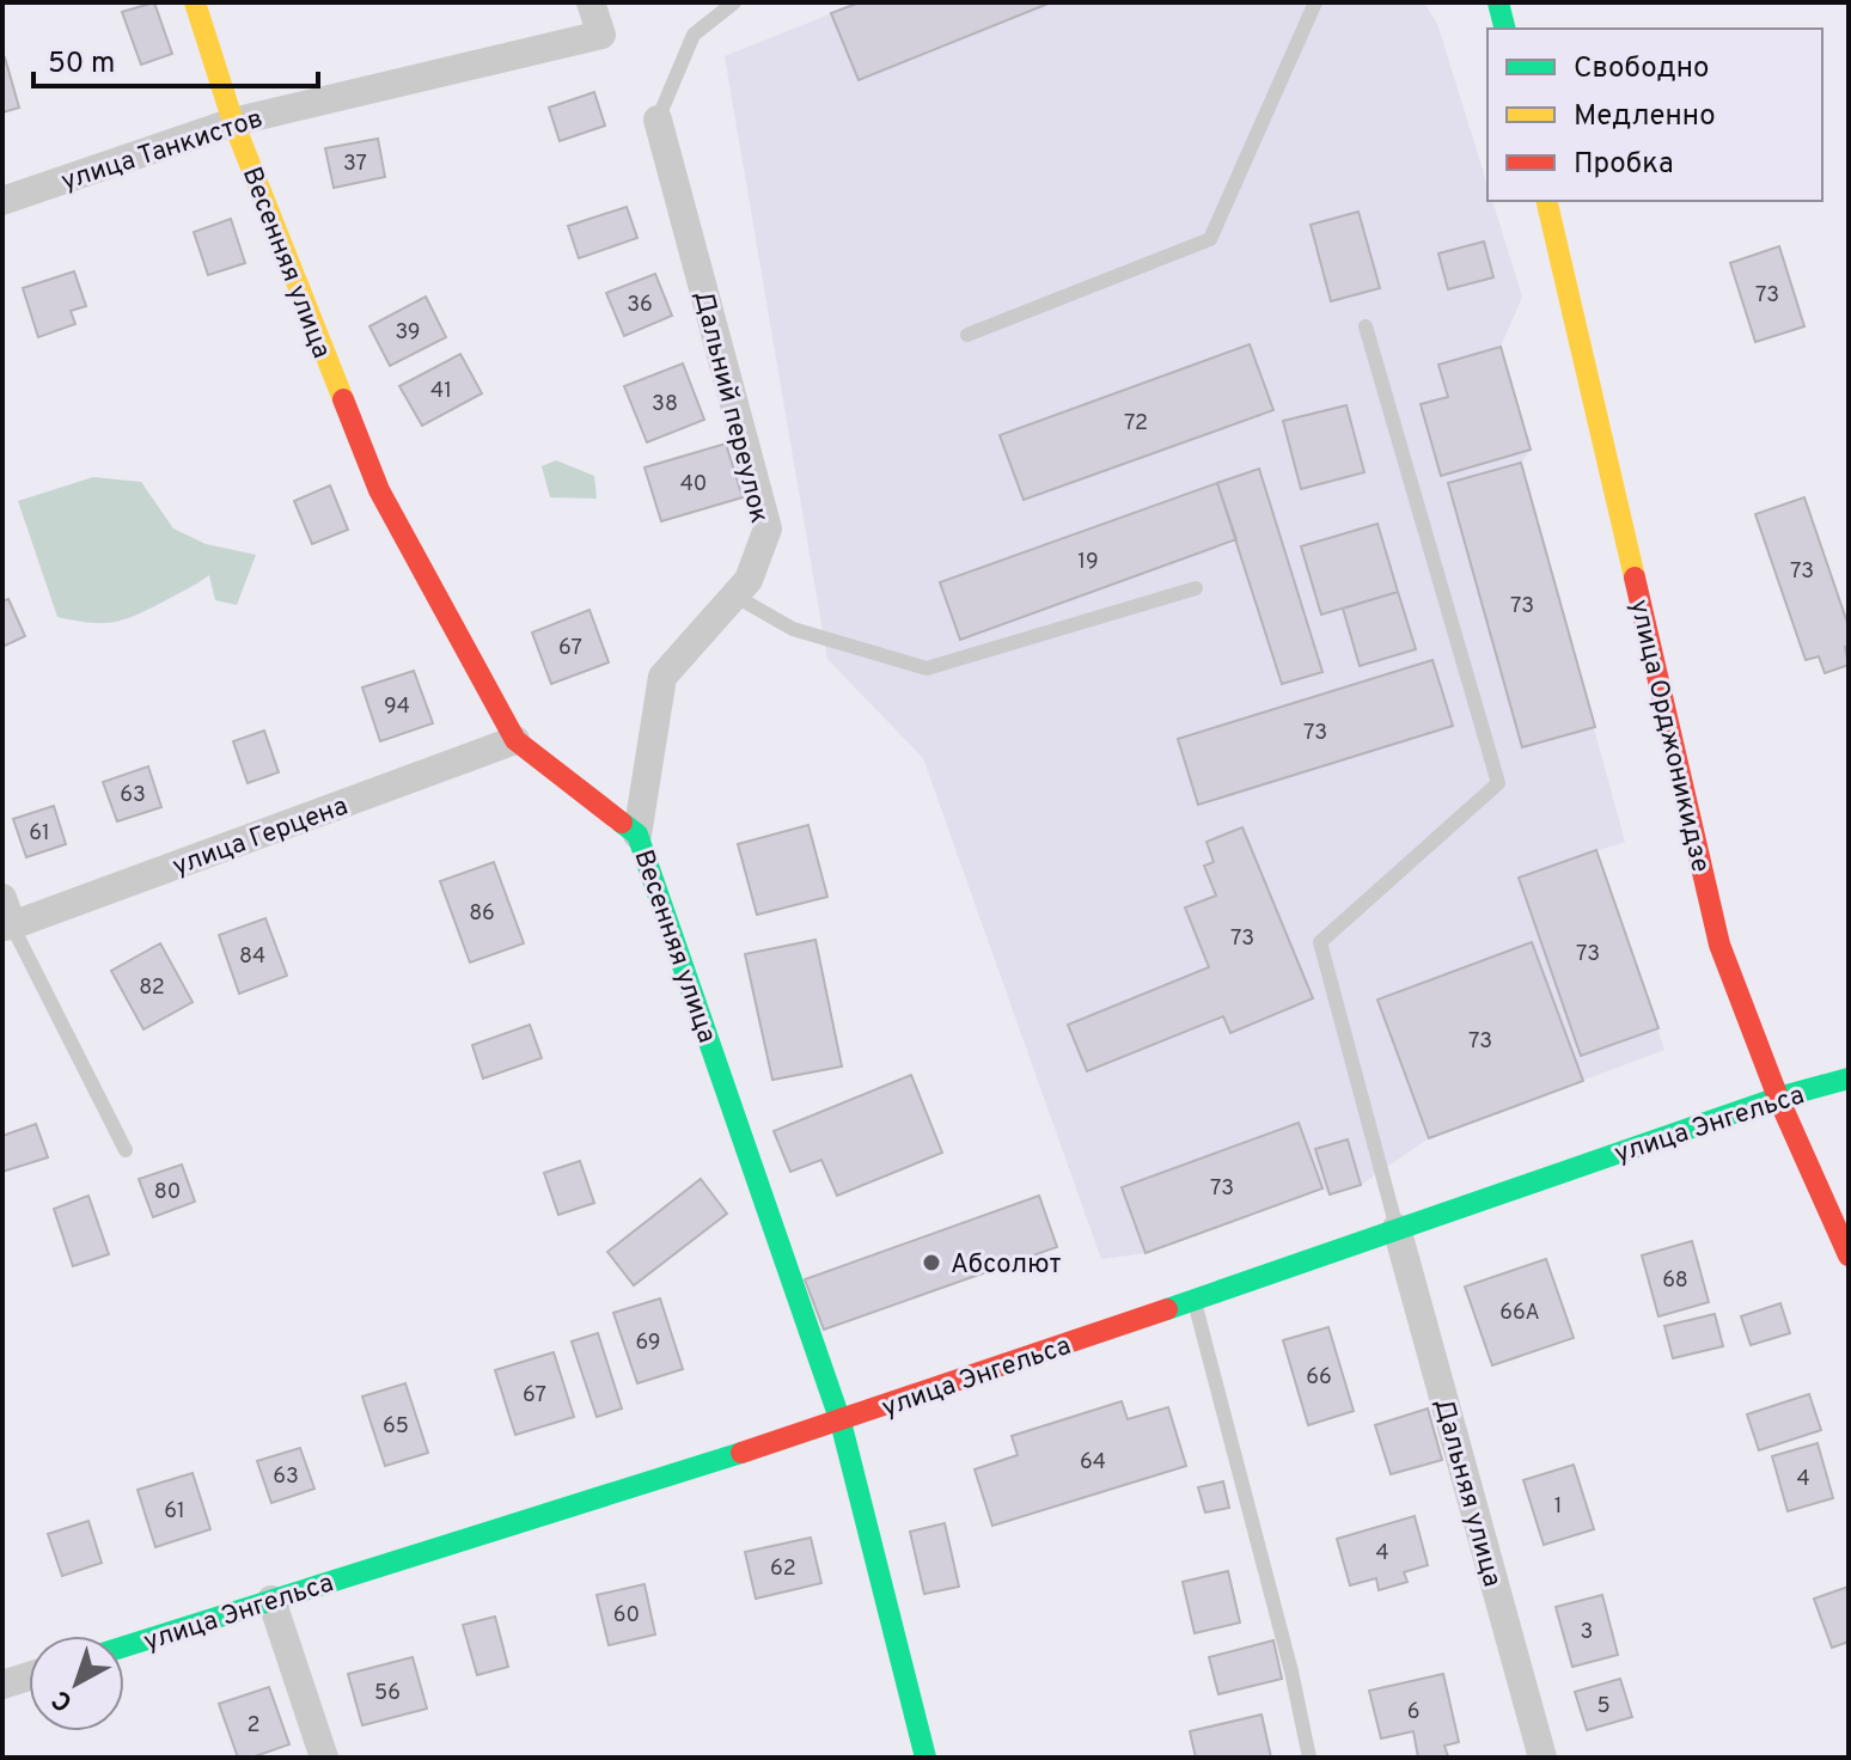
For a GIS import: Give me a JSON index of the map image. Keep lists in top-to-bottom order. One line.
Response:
{"streets":{"street":["улица Танкистов","Весенняя улица","Дальний переулок","улица Орджоникидзе","улица Герцена","улица Энгельса","Дальняя улица"]},"crossings":[["улица Танкистов","Весенняя улица"],["Весенняя улица","Дальний переулок"],["Весенняя улица","улица Герцена"],["Весенняя улица","улица Энгельса"],["улица Орджоникидзе","улица Энгельса"],["улица Энгельса","Дальняя улица"]],"places":["Абсолют"],"house_numbers":["37","73","36","39","41","38","72","40","19","73","73","67","94","73","63","61","86","73","73","84","82","73","73","80","68","66А","69","66","67","65","64","63","4","1","61","4","62","60","3","56","5","6","2"],"legend":["Свободно","Медленно","Пробка"],"scale_bar":"50 m","north":"bottom left"}
